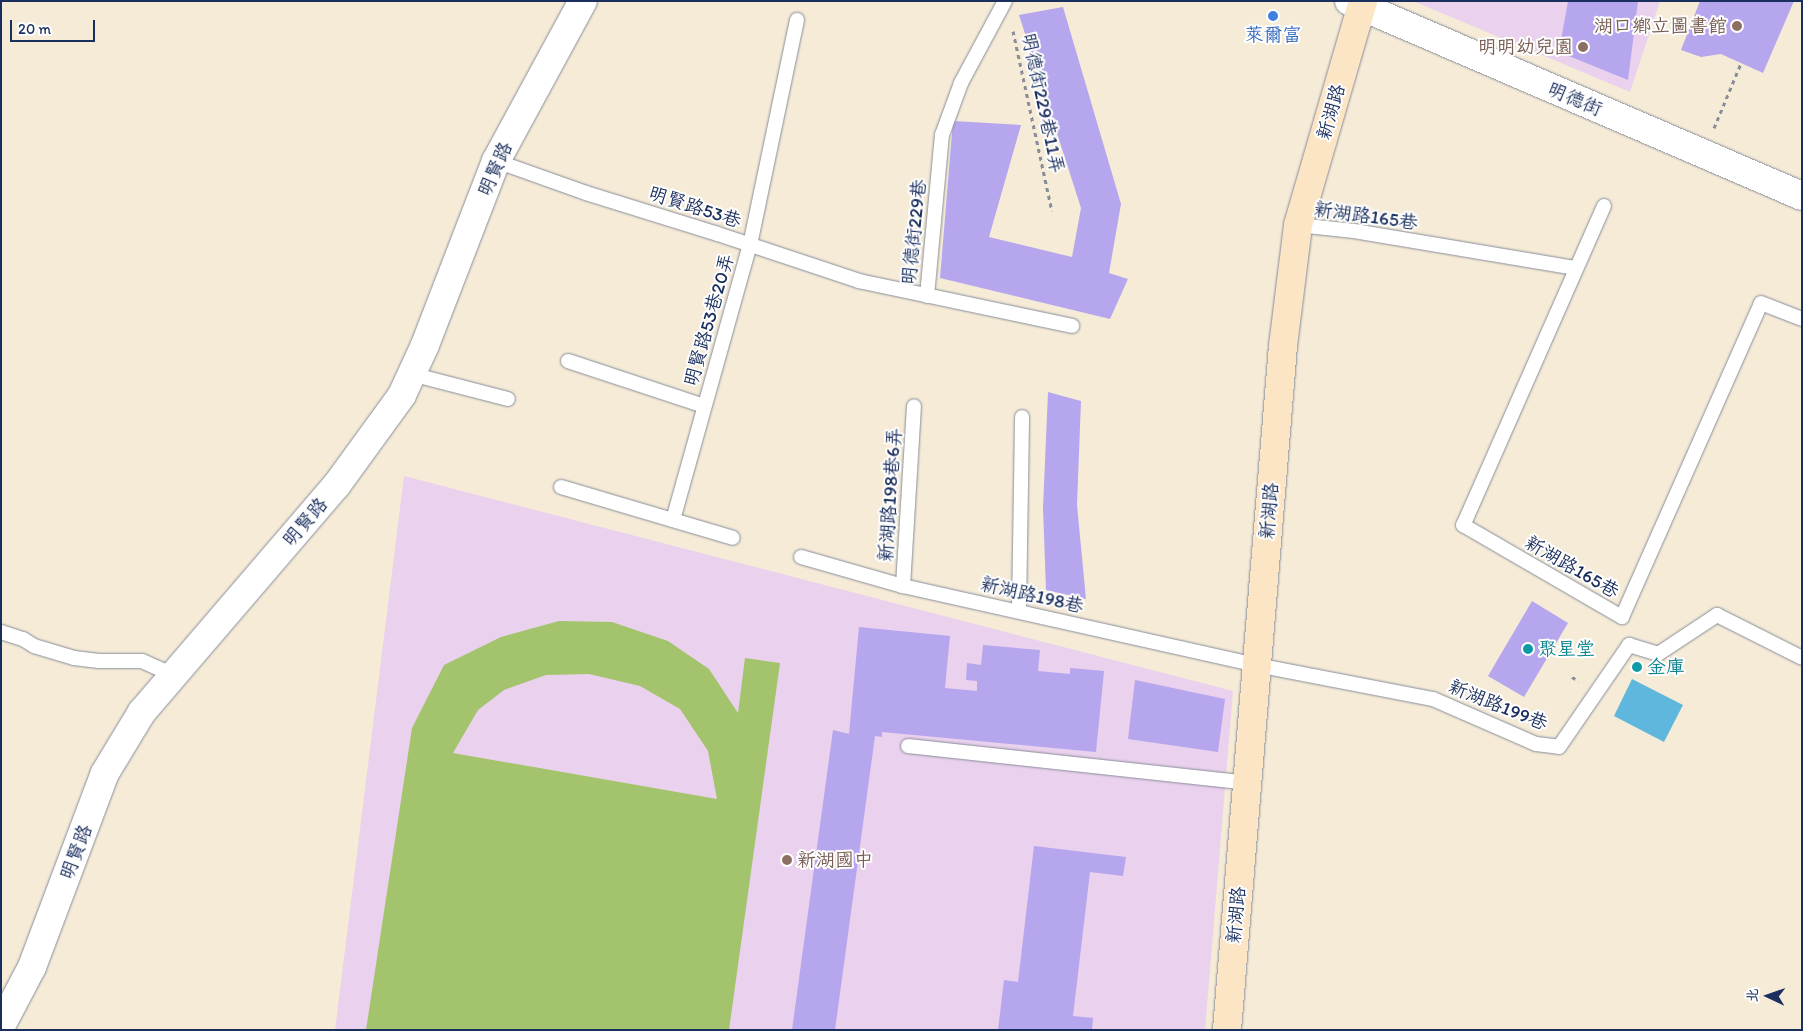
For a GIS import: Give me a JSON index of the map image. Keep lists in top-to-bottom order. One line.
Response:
{"streets":{"street":["明德街","新湖路","明賢路"],"lane":["明賢路53巷","新湖路165巷","明德街229巷","明賢路53巷20弄","新湖路198巷6弄","新湖路198巷","新湖路199巷"],"path":["明德街229巷11弄"]},"crossings":[["明德街","新湖路"],["新湖路","新湖路165巷"],["新湖路","新湖路198巷"],["新湖路","新湖路199巷"],["明賢路","明賢路53巷"],["明賢路53巷","明德街229巷"],["明賢路53巷","明賢路53巷20弄"],["明德街229巷","明賢路53巷20弄"],["新湖路198巷6弄","新湖路198巷"],["新湖路198巷","新湖路199巷"]],"places":["萊爾富","湖口鄉立圖書館","明明幼兒園","聚星堂","金庫","新湖國中"],"scale_bar":"20 m","north":"left"}
